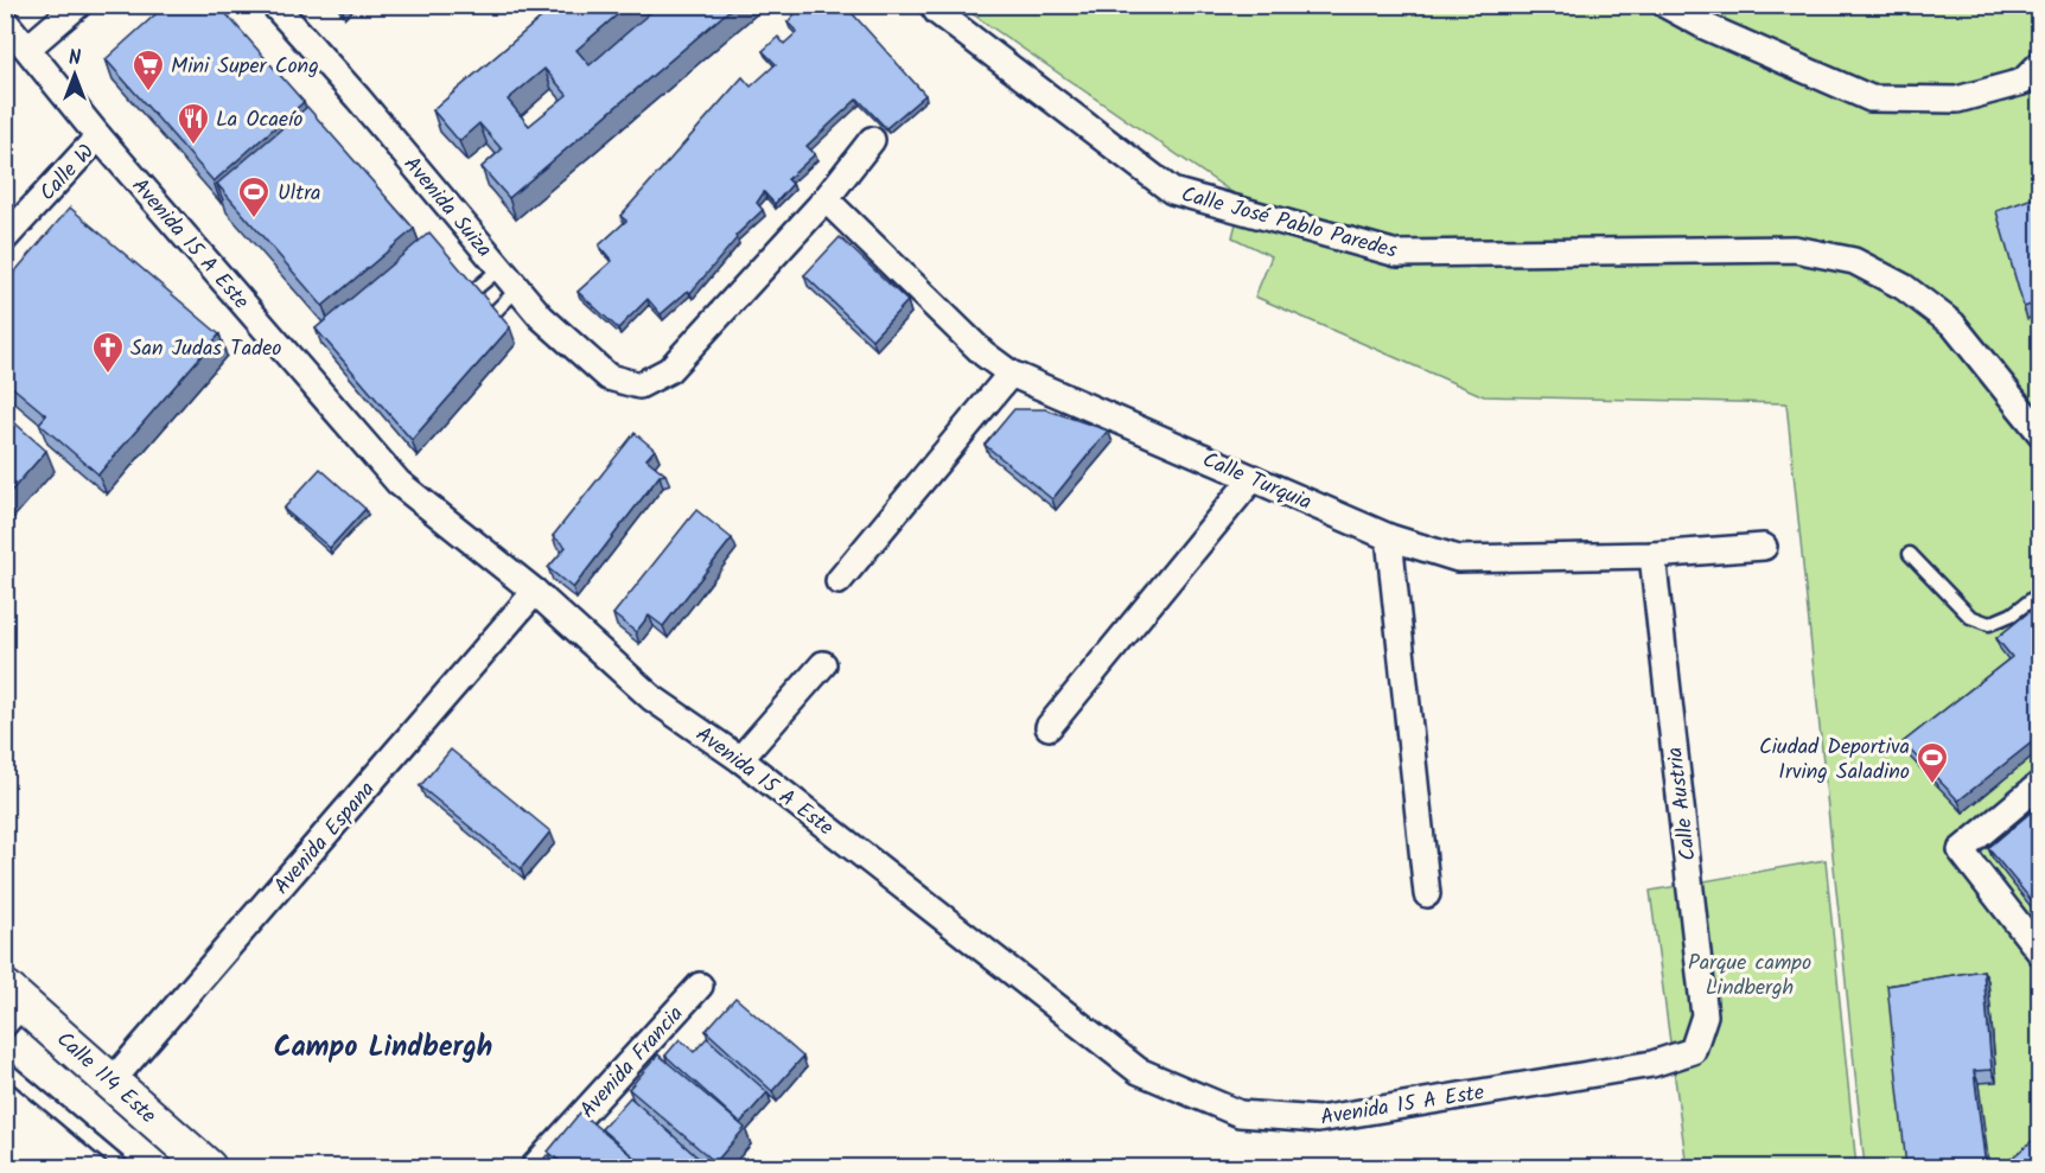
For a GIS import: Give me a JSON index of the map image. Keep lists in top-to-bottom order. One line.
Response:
{"streets":{"street":["Calle W","Avenida Suiza","Calle José Pablo Paredes","Avenida 15 A Este","Calle Turquia","Calle Austria","Avenida Espana","Avenida Francia","Calle 114 Este"]},"crossings":[["Calle W","Avenida 15 A Este"],["Avenida Suiza","Calle Turquia"],["Avenida 15 A Este","Calle Austria"],["Avenida 15 A Este","Avenida Espana"],["Calle Turquia","Calle Austria"],["Avenida Espana","Calle 114 Este"]],"districts":["Campo Lindbergh"],"parks":["Parque campo Lindbergh"],"places":{"supermarket":["Mini Super Cong"],"restaurant":["La Ocaeío"],"sports":["Ultra","Ciudad Deportiva Irving Saladino"],"church":["San Judas Tadeo"]},"north":"top"}
